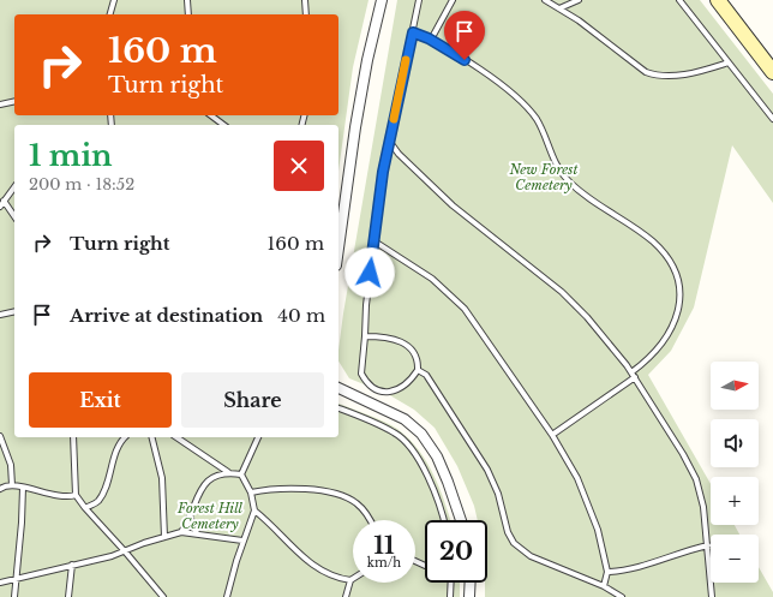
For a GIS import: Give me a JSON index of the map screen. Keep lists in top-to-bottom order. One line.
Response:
{"parks":["New Forest Cemetery","Forest Hill Cemetery"],"north":"right","page":{"turn":["160 m","Turn right"],"heading":["1 min","200 m · 18:52"],"list":[{"name":"Turn right","value":"160 m"},{"name":"Arrive at destination","value":"40 m"}],"map_buttons":["+","−"],"buttons":["Exit","Share"],"speed":"11 km/h","limit":"20"}}
